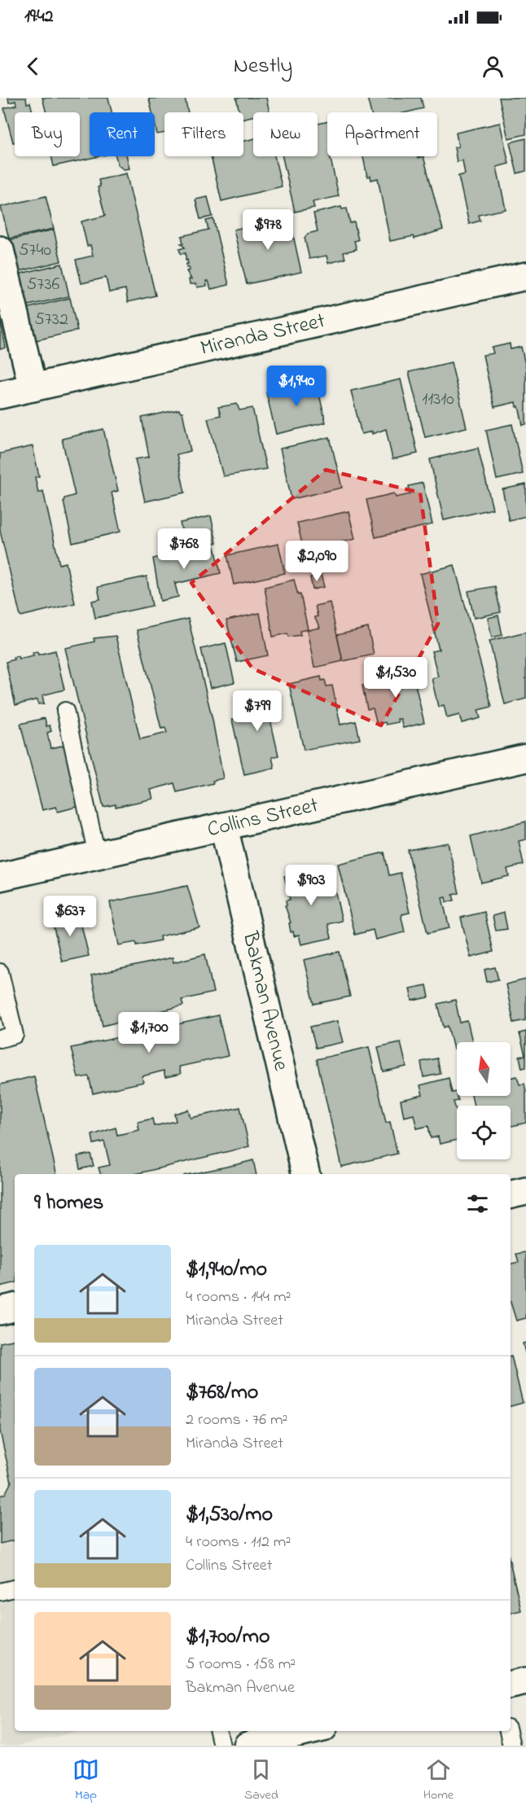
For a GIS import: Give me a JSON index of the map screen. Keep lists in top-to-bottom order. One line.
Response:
{"streets":{"street":["Miranda Street","Collins Street","Bakman Avenue"]},"crossings":[["Collins Street","Bakman Avenue"]],"house_numbers":["5740","5736","5732","11310"],"north":"top","page":{"status":"19:42","header":"Nestly","chip":["Buy","Rent","Filters","New","Apartment"],"price":["$978","$1,940","$768","$2,090","$1,530","$799","$903","$637","$1,700"],"heading":"9 homes","list":[{"name":"$1,940/mo","note":"4 rooms · 144 m² · Miranda Street"},{"name":"$768/mo","note":"2 rooms · 76 m² · Miranda Street"},{"name":"$1,530/mo","note":"4 rooms · 112 m² · Collins Street"},{"name":"$1,700/mo","note":"5 rooms · 158 m² · Bakman Avenue"}],"tabs":["Map","Saved","Home"]}}
